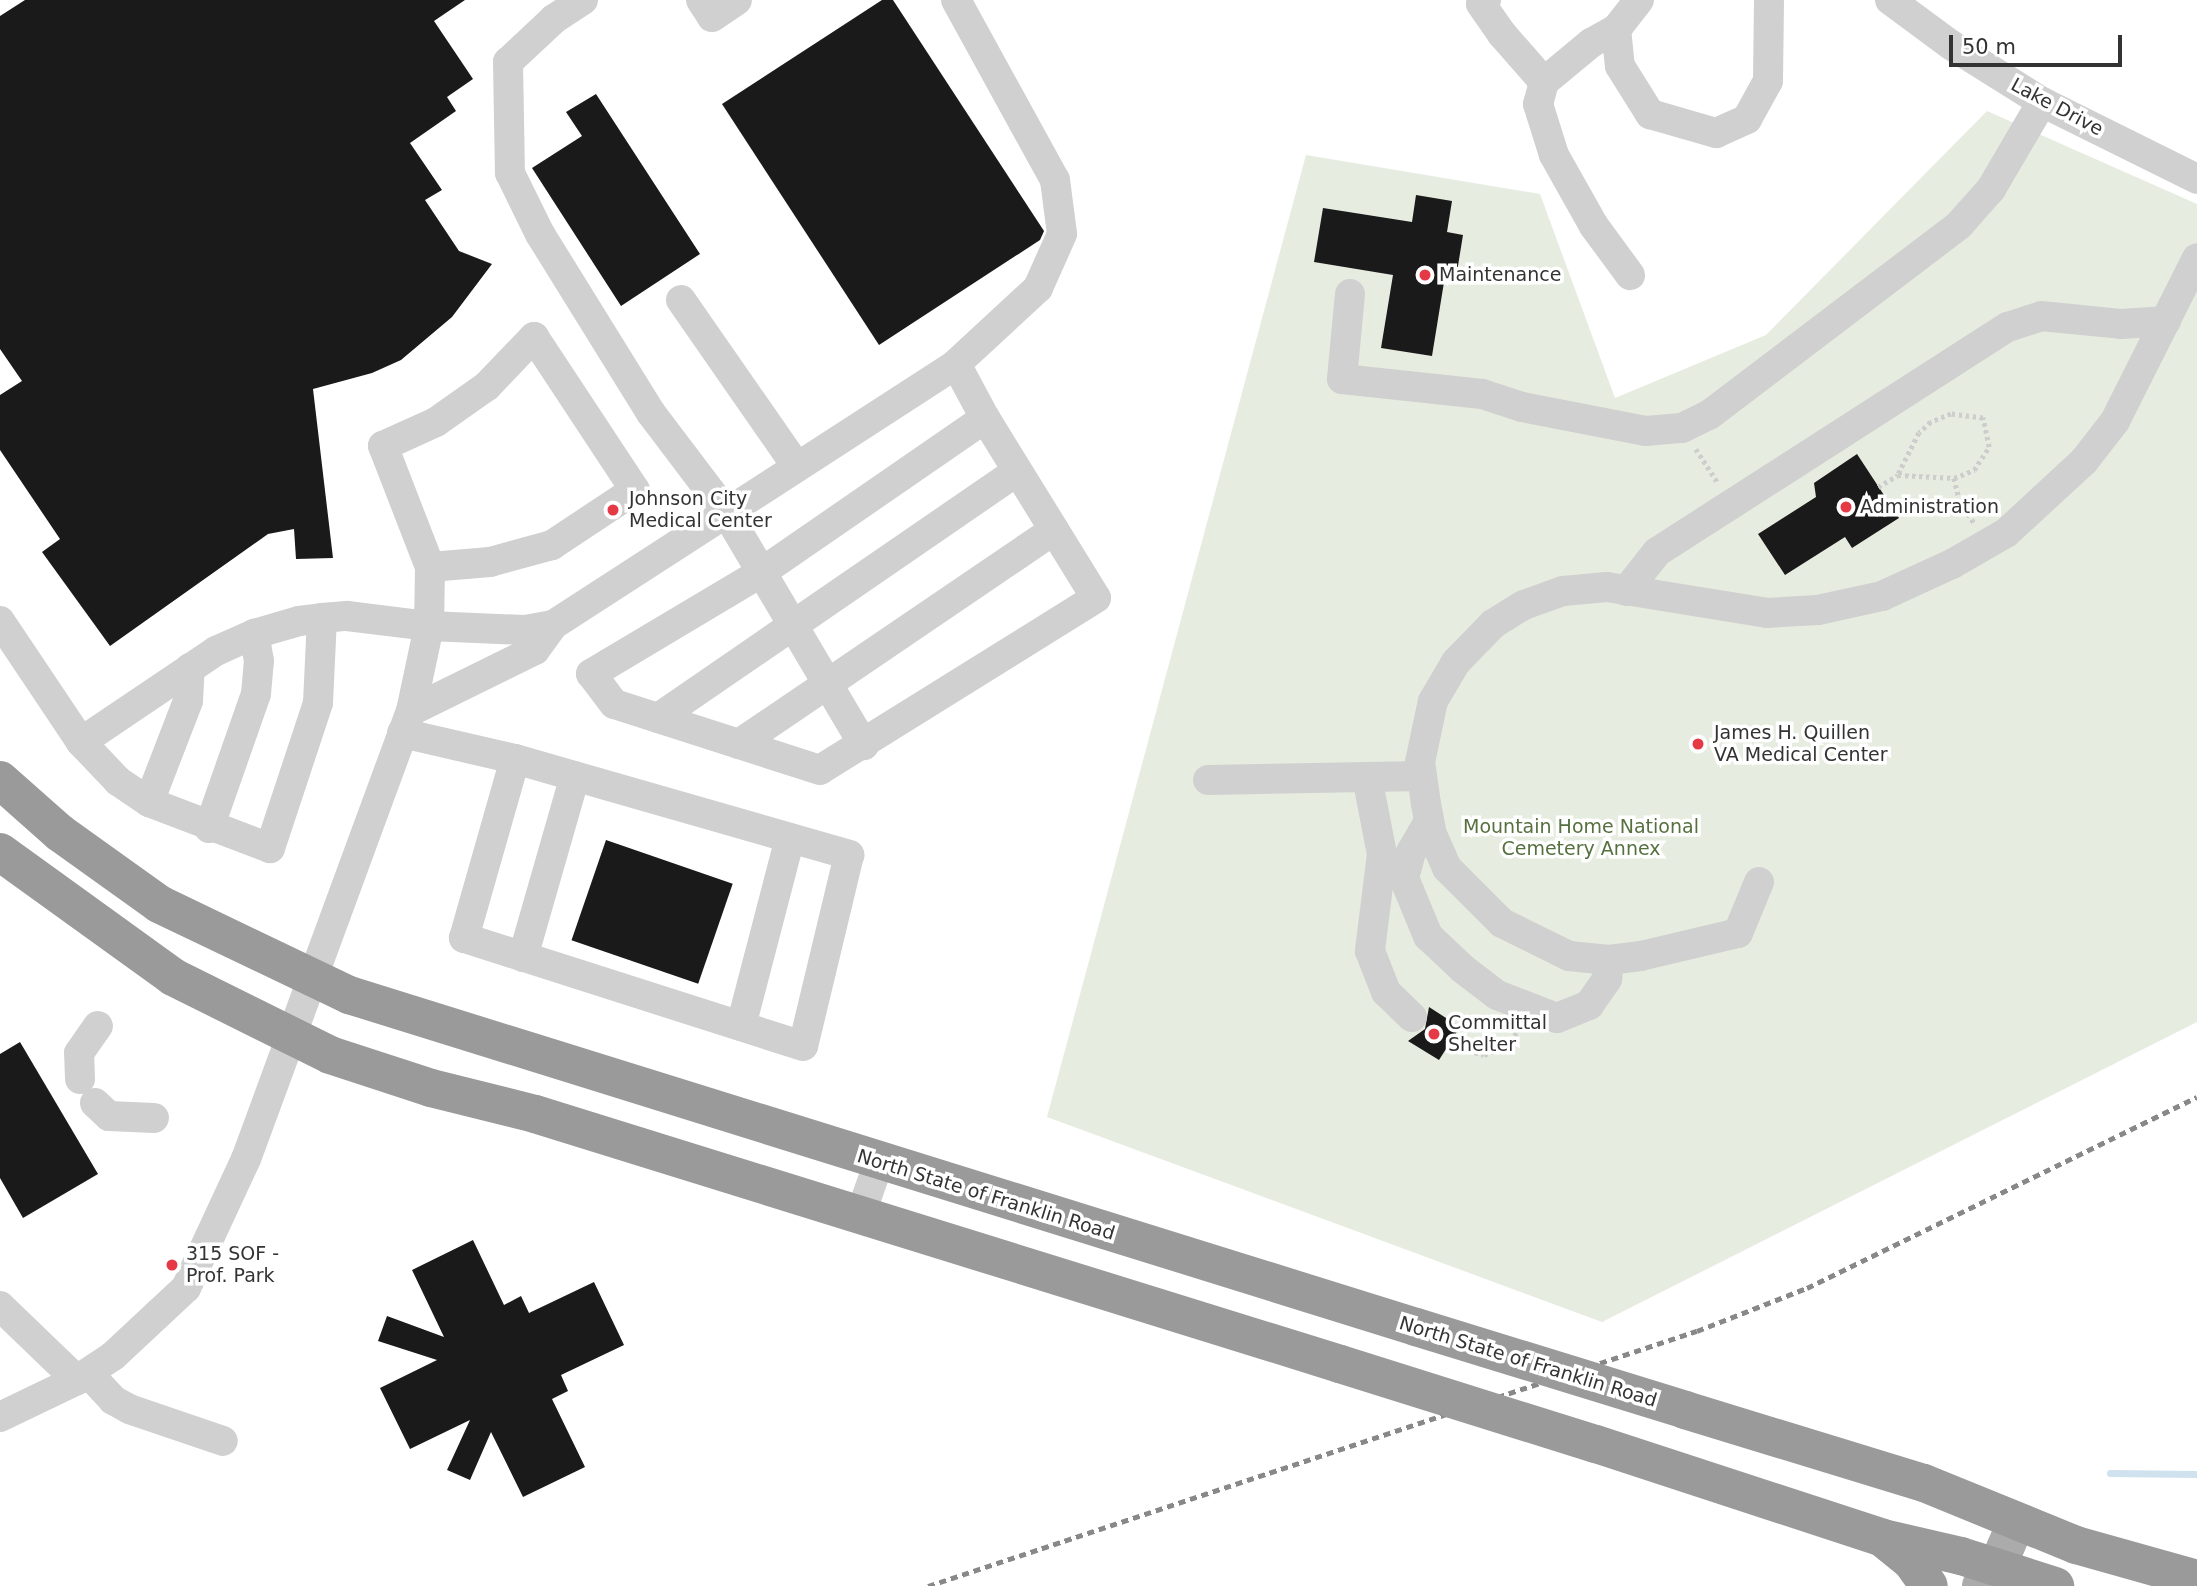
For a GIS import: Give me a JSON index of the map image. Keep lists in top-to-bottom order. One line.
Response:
{"streets":{"highway":["North State of Franklin Road"],"street":["Lake Drive"]},"parks":["Mountain Home National Cemetery Annex"],"places":["Maintenance","Administration","Johnson City Medical Center","James H. Quillen VA Medical Center","Committal Shelter","315 SOF - Prof. Park"],"scale_bar":"50 m"}
